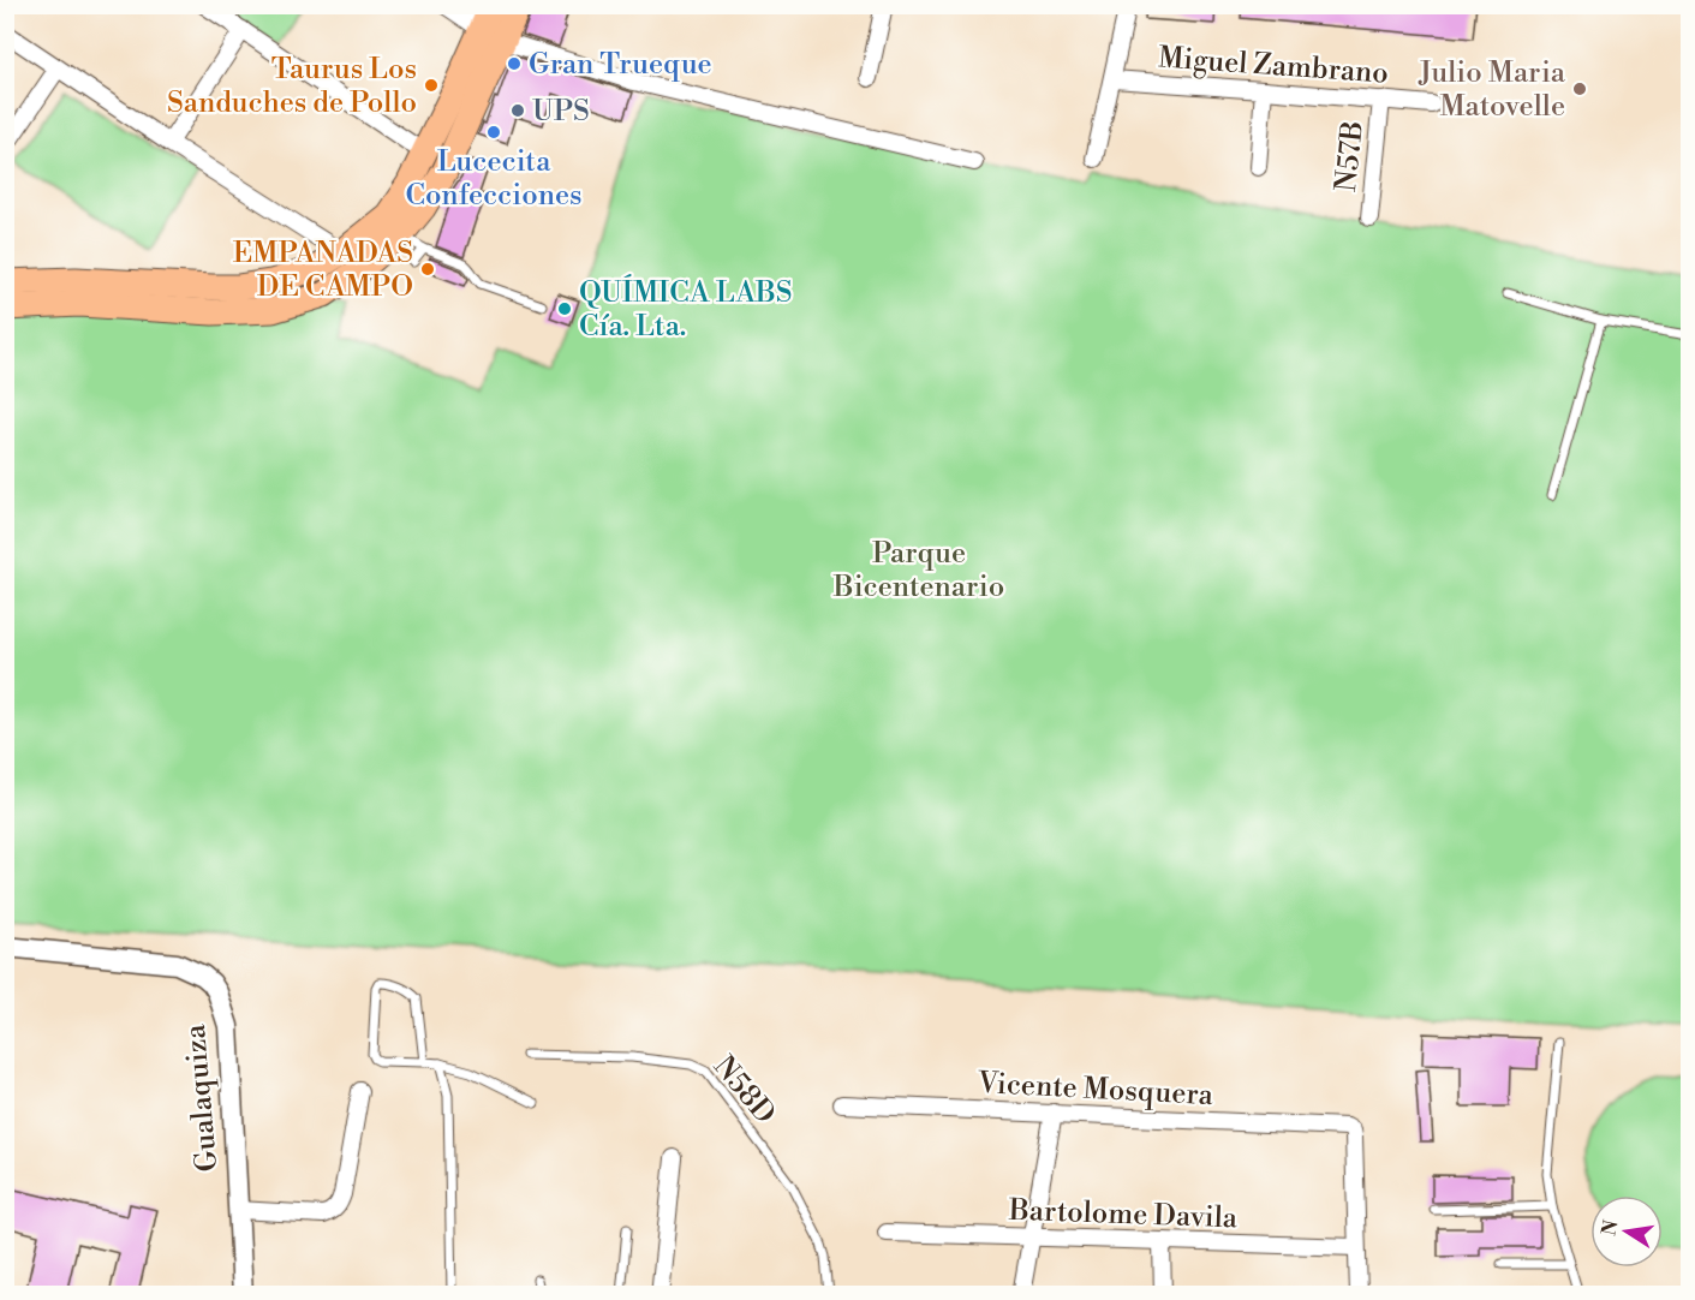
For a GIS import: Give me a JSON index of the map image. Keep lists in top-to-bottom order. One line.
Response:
{"streets":{"street":["Miguel Zambrano","N57B","Vicente Mosquera","Gualaquiza","Bartolome Davila"],"lane":["N58D"]},"crossings":[["Miguel Zambrano","N57B"],["Vicente Mosquera","Bartolome Davila"]],"parks":["Parque Bicentenario"],"places":["Gran Trueque","Taurus Los Sanduches de Pollo","Julio Maria Matovelle","UPS","Lucecita Confecciones","EMPANADAS DE CAMPO","QUÍMICA LABS Cía. Lta."],"north":"left"}
